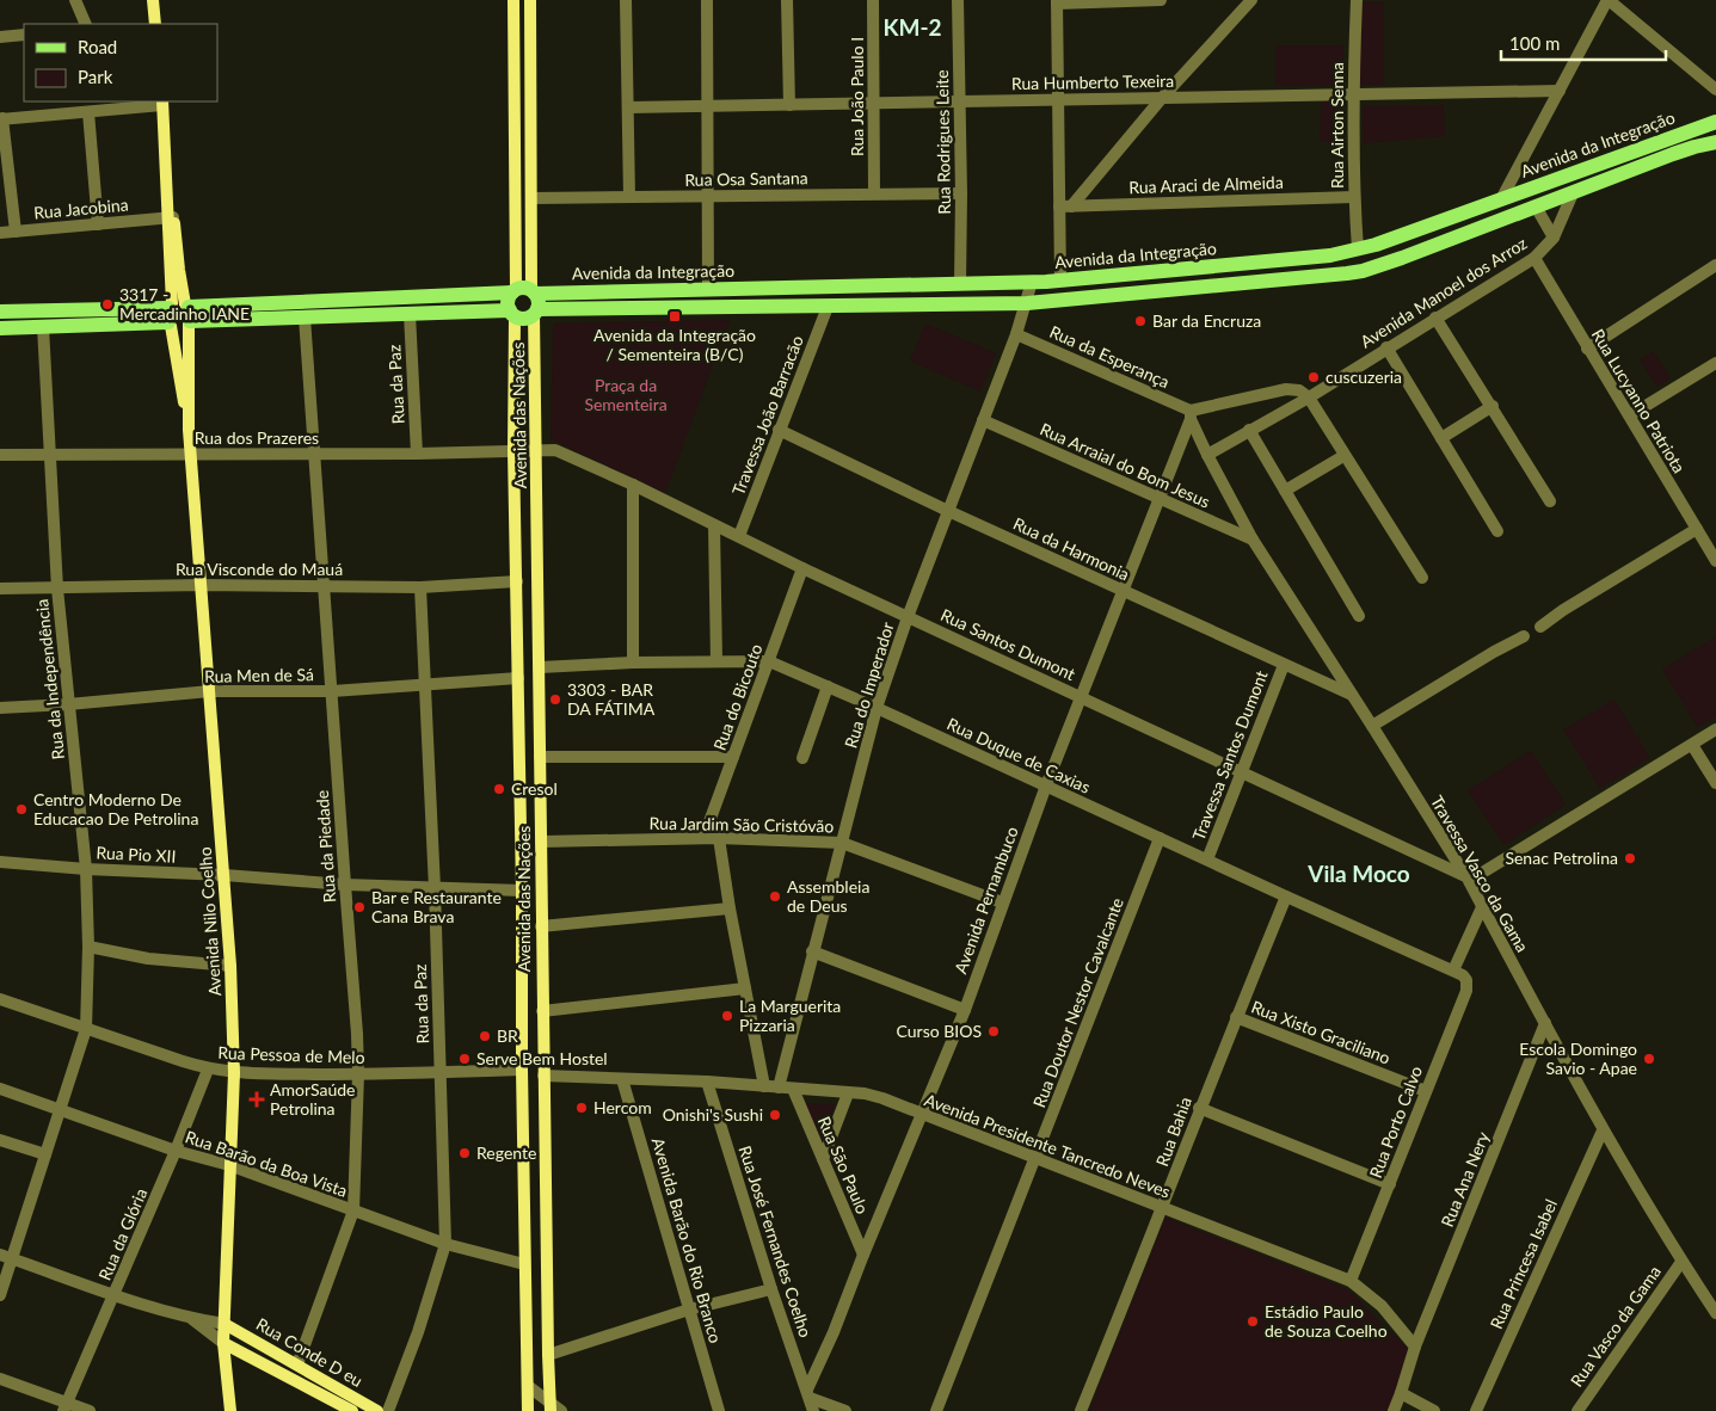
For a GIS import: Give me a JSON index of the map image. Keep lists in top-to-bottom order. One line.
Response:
{"streets":{"main road":["Avenida da Integração","Avenida das Nações","Avenida Nilo Coelho","Rua Conde D eu"],"street":["Rua Humberto Texeira","Rua João Paulo I","Rua Airton Senna","Rua Rodrigues Leite","Rua Osa Santana","Rua Araci de Almeida","Rua Jacobina","Avenida Manoel dos Arroz","Rua da Esperança","Rua da Paz","Rua Lucyanno Patriota","Travessa João Barracão","Rua dos Prazeres","Rua Arraial do Bom Jesus","Rua da Harmonia","Rua Visconde do Mauá","Rua Santos Dumont","Rua Men de Sá","Rua da Independência","Rua do Imperador","Rua do Bicouto","Rua Duque de Caxias","Travessa Santos Dumont","Rua Jardim São Cristóvão","Rua da Piedade","Rua Pio XII","Travessa Vasco da Gama","Avenida Pernambuco","Rua Doutor Nestor Cavalcante","Rua Xisto Graciliano","Rua Pessoa de Melo","Rua Porto Calvo","Rua Bahia","Avenida Presidente Tancredo Neves","Rua Barão da Boa Vista","Rua São Paulo","Rua Ana Nery","Rua da Glória","Avenida Barão do Rio Branco","Rua José Fernandes Coelho","Rua Princesa Isabel","Rua Vasco da Gama"]},"crossings":[["Rua Humberto Texeira","Rua João Paulo I"],["Rua Humberto Texeira","Rua Airton Senna"],["Rua Humberto Texeira","Rua Rodrigues Leite"],["Rua João Paulo I","Rua Osa Santana"],["Rua Airton Senna","Avenida da Integração"],["Rua Airton Senna","Rua Araci de Almeida"],["Rua Rodrigues Leite","Avenida da Integração"],["Rua Rodrigues Leite","Rua Osa Santana"],["Avenida da Integração","Rua da Paz"],["Avenida da Integração","Avenida das Nações"],["Avenida da Integração","Rua da Independência"],["Avenida da Integração","Rua do Imperador"],["Avenida da Integração","Rua da Piedade"],["Avenida Manoel dos Arroz","Rua Lucyanno Patriota"],["Avenida Manoel dos Arroz","Travessa Vasco da Gama"],["Rua da Esperança","Rua do Imperador"],["Rua da Esperança","Travessa Vasco da Gama"],["Rua da Esperança","Avenida Pernambuco"],["Rua da Paz","Rua dos Prazeres"],["Rua da Paz","Rua Visconde do Mauá"],["Rua da Paz","Rua Men de Sá"],["Rua da Paz","Rua Pio XII"],["Rua da Paz","Rua Pessoa de Melo"],["Rua da Paz","Rua Barão da Boa Vista"],["Avenida das Nações","Rua dos Prazeres"],["Avenida das Nações","Rua Visconde do Mauá"],["Avenida das Nações","Rua Santos Dumont"],["Avenida das Nações","Rua Men de Sá"],["Avenida das Nações","Rua Duque de Caxias"],["Avenida das Nações","Rua Jardim São Cristóvão"],["Avenida das Nações","Rua Pio XII"],["Avenida das Nações","Rua Pessoa de Melo"],["Avenida das Nações","Avenida Presidente Tancredo Neves"],["Avenida das Nações","Rua Barão da Boa Vista"],["Travessa João Barracão","Rua da Harmonia"],["Travessa João Barracão","Rua Santos Dumont"],["Rua dos Prazeres","Rua Santos Dumont"],["Rua dos Prazeres","Rua da Independência"],["Rua dos Prazeres","Rua da Piedade"],["Rua dos Prazeres","Avenida Nilo Coelho"],["Rua Arraial do Bom Jesus","Rua do Imperador"],["Rua Arraial do Bom Jesus","Travessa Vasco da Gama"],["Rua Arraial do Bom Jesus","Avenida Pernambuco"],["Rua da Harmonia","Rua do Imperador"],["Rua da Harmonia","Travessa Santos Dumont"],["Rua da Harmonia","Travessa Vasco da Gama"],["Rua da Harmonia","Avenida Pernambuco"],["Rua Visconde do Mauá","Rua da Independência"],["Rua Visconde do Mauá","Rua da Piedade"],["Rua Visconde do Mauá","Avenida Nilo Coelho"],["Rua Santos Dumont","Rua do Imperador"],["Rua Santos Dumont","Rua do Bicouto"],["Rua Santos Dumont","Travessa Santos Dumont"],["Rua Santos Dumont","Travessa Vasco da Gama"],["Rua Santos Dumont","Avenida Pernambuco"],["Rua Men de Sá","Rua da Independência"],["Rua Men de Sá","Rua da Piedade"],["Rua Men de Sá","Avenida Nilo Coelho"],["Rua da Independência","Rua Pio XII"],["Rua da Independência","Rua Pessoa de Melo"],["Rua da Independência","Rua Barão da Boa Vista"],["Rua do Imperador","Rua Duque de Caxias"],["Rua do Imperador","Rua Jardim São Cristóvão"],["Rua do Imperador","Avenida Presidente Tancredo Neves"],["Rua do Bicouto","Rua Duque de Caxias"],["Rua do Bicouto","Rua Jardim São Cristóvão"],["Rua Duque de Caxias","Travessa Santos Dumont"],["Rua Duque de Caxias","Avenida Pernambuco"],["Rua Duque de Caxias","Rua Doutor Nestor Cavalcante"],["Rua Duque de Caxias","Rua Porto Calvo"],["Rua Duque de Caxias","Rua Bahia"],["Rua Jardim São Cristóvão","Avenida Pernambuco"],["Rua da Piedade","Rua Pio XII"],["Rua da Piedade","Rua Pessoa de Melo"],["Rua da Piedade","Rua Barão da Boa Vista"],["Rua da Piedade","Rua Conde D eu"],["Rua Pio XII","Avenida Nilo Coelho"],["Travessa Vasco da Gama","Avenida Pernambuco"],["Travessa Vasco da Gama","Rua Ana Nery"],["Travessa Vasco da Gama","Rua Princesa Isabel"],["Travessa Vasco da Gama","Rua Vasco da Gama"],["Avenida Pernambuco","Avenida Presidente Tancredo Neves"],["Avenida Pernambuco","Rua São Paulo"],["Avenida Pernambuco","Rua José Fernandes Coelho"],["Avenida Nilo Coelho","Rua Pessoa de Melo"],["Avenida Nilo Coelho","Rua Barão da Boa Vista"],["Avenida Nilo Coelho","Rua Conde D eu"],["Rua Doutor Nestor Cavalcante","Avenida Presidente Tancredo Neves"],["Rua Xisto Graciliano","Rua Porto Calvo"],["Rua Xisto Graciliano","Rua Bahia"],["Rua Pessoa de Melo","Rua da Glória"],["Rua Porto Calvo","Avenida Presidente Tancredo Neves"],["Rua Bahia","Avenida Presidente Tancredo Neves"],["Avenida Presidente Tancredo Neves","Rua São Paulo"],["Avenida Presidente Tancredo Neves","Rua Ana Nery"],["Avenida Presidente Tancredo Neves","Avenida Barão do Rio Branco"],["Avenida Presidente Tancredo Neves","Rua José Fernandes Coelho"],["Rua Barão da Boa Vista","Rua da Glória"]],"districts":["KM-2","Vila Moco"],"parks":["Praça da Sementeira"],"places":{"other":["3317 - Mercadinho IANE","Bar da Encruza","cuscuzeria","3303 - BAR DA FÁTIMA","Cresol","Centro Moderno De Educacao De Petrolina","Senac Petrolina","Assembleia de Deus","Bar e Restaurante Cana Brava","La Marguerita Pizzaria","Curso BIOS","BR","Serve Bem Hostel","Escola Domingo Savio - Apae","Hercom","Onishi's Sushi","Regente","Estádio Paulo de Souza Coelho"],"transit":["Avenida da Integração / Sementeira (B/C)"],"health":["AmorSaúde Petrolina"]},"legend":["Road","Park"],"scale_bar":"100 m"}
